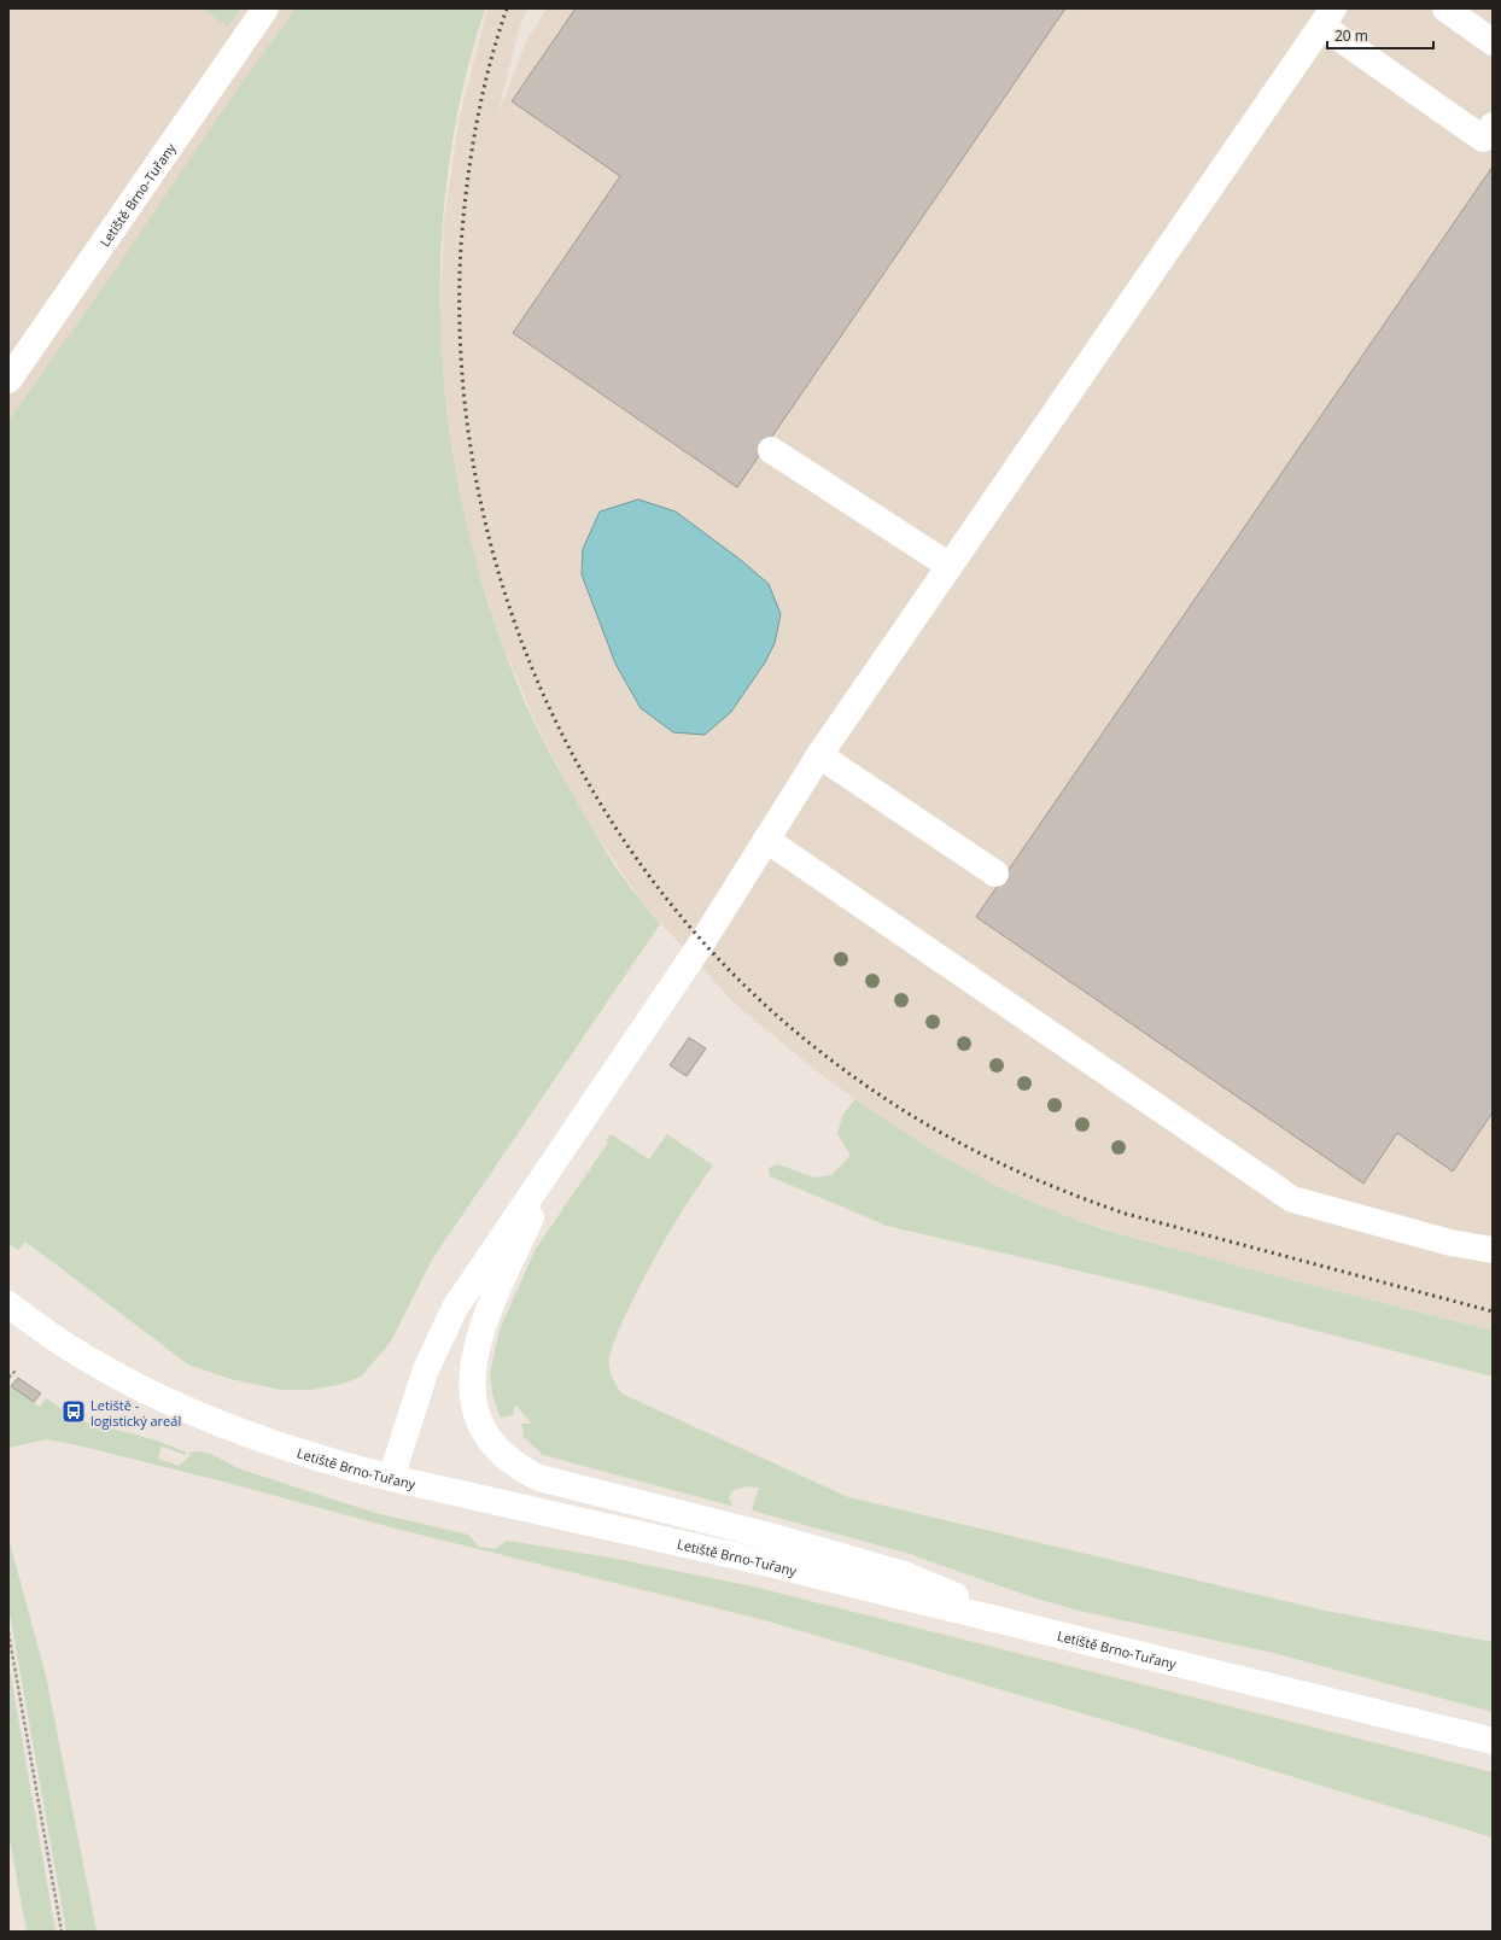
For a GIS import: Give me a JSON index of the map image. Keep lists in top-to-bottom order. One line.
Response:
{"streets":{"street":["Letiště Brno-Tuřany"]},"places":{"bus stop":["Letiště - logistický areál"]},"scale_bar":"20 m"}
